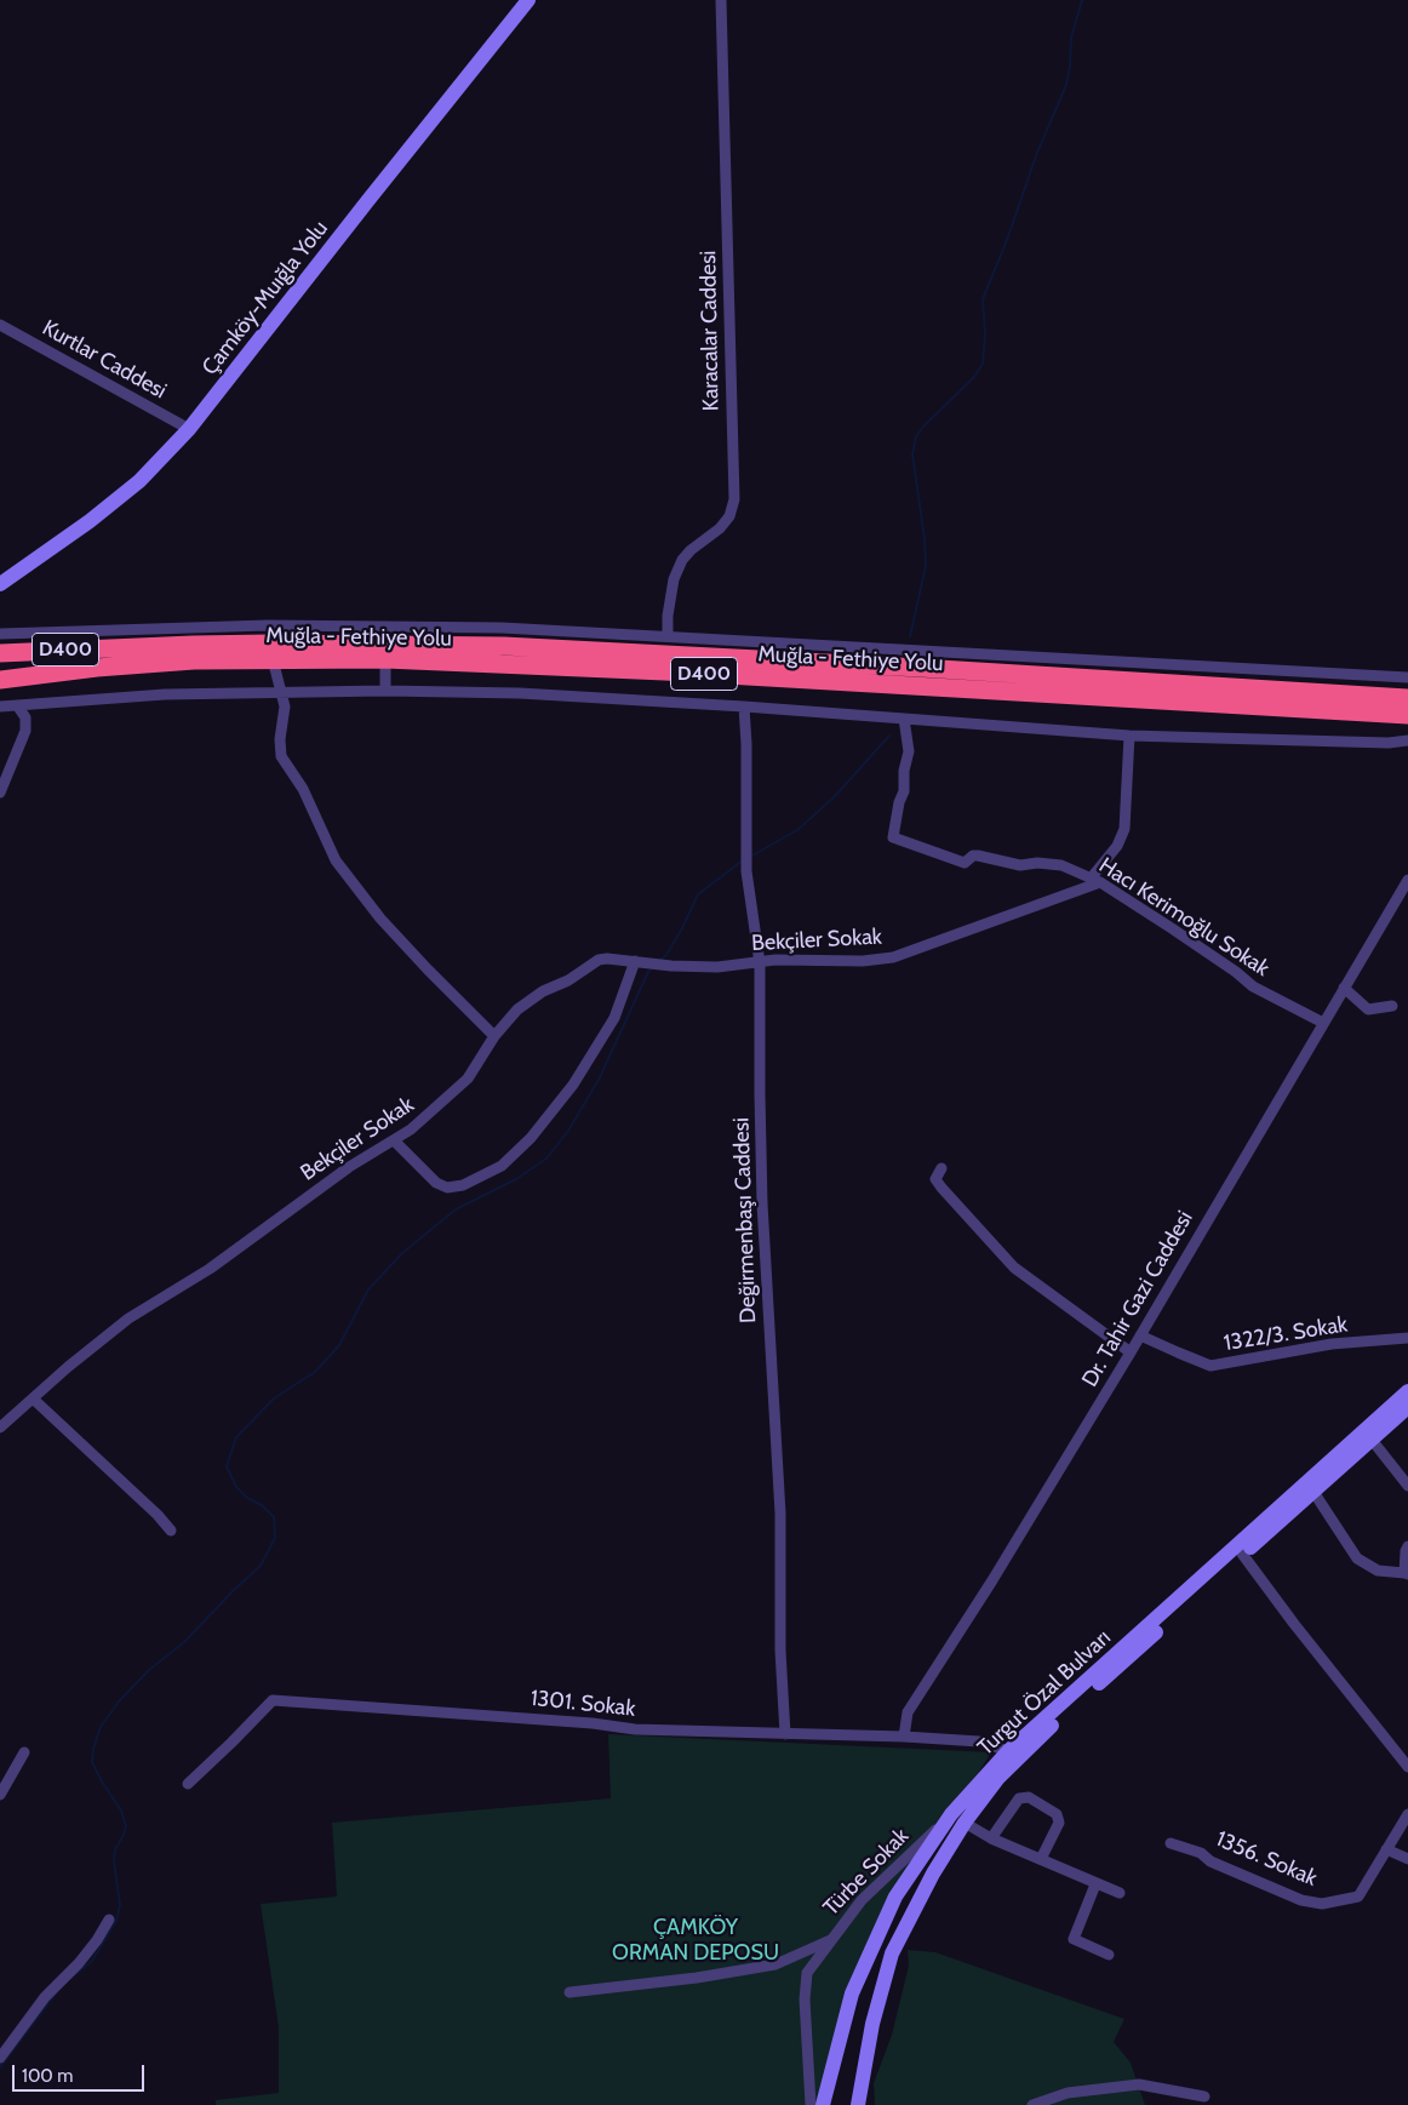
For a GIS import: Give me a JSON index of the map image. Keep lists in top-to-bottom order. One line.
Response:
{"streets":{"highway":["Muğla - Fethiye Yolu","D400"],"main road":["Çamköy-Muığla Yolu","Turgut Özal Bulvarı"],"street":["Karacalar Caddesi","Kurtlar Caddesi","Hacı Kerimoğlu Sokak","Bekçiler Sokak","Değirmenbaşı Caddesi","Dr. Tahir Gazi Caddesi","1322/3. Sokak","1301. Sokak","1356. Sokak","Türbe Sokak"]},"crossings":[["Çamköy-Muığla Yolu","Kurtlar Caddesi"],["Hacı Kerimoğlu Sokak","Bekçiler Sokak"],["Hacı Kerimoğlu Sokak","Dr. Tahir Gazi Caddesi"],["Bekçiler Sokak","Değirmenbaşı Caddesi"],["Değirmenbaşı Caddesi","1301. Sokak"],["Dr. Tahir Gazi Caddesi","1322/3. Sokak"],["Dr. Tahir Gazi Caddesi","1301. Sokak"],["Turgut Özal Bulvarı","1301. Sokak"],["Turgut Özal Bulvarı","Türbe Sokak"]],"parks":["ÇAMKÖY ORMAN DEPOSU"],"scale_bar":"100 m"}
